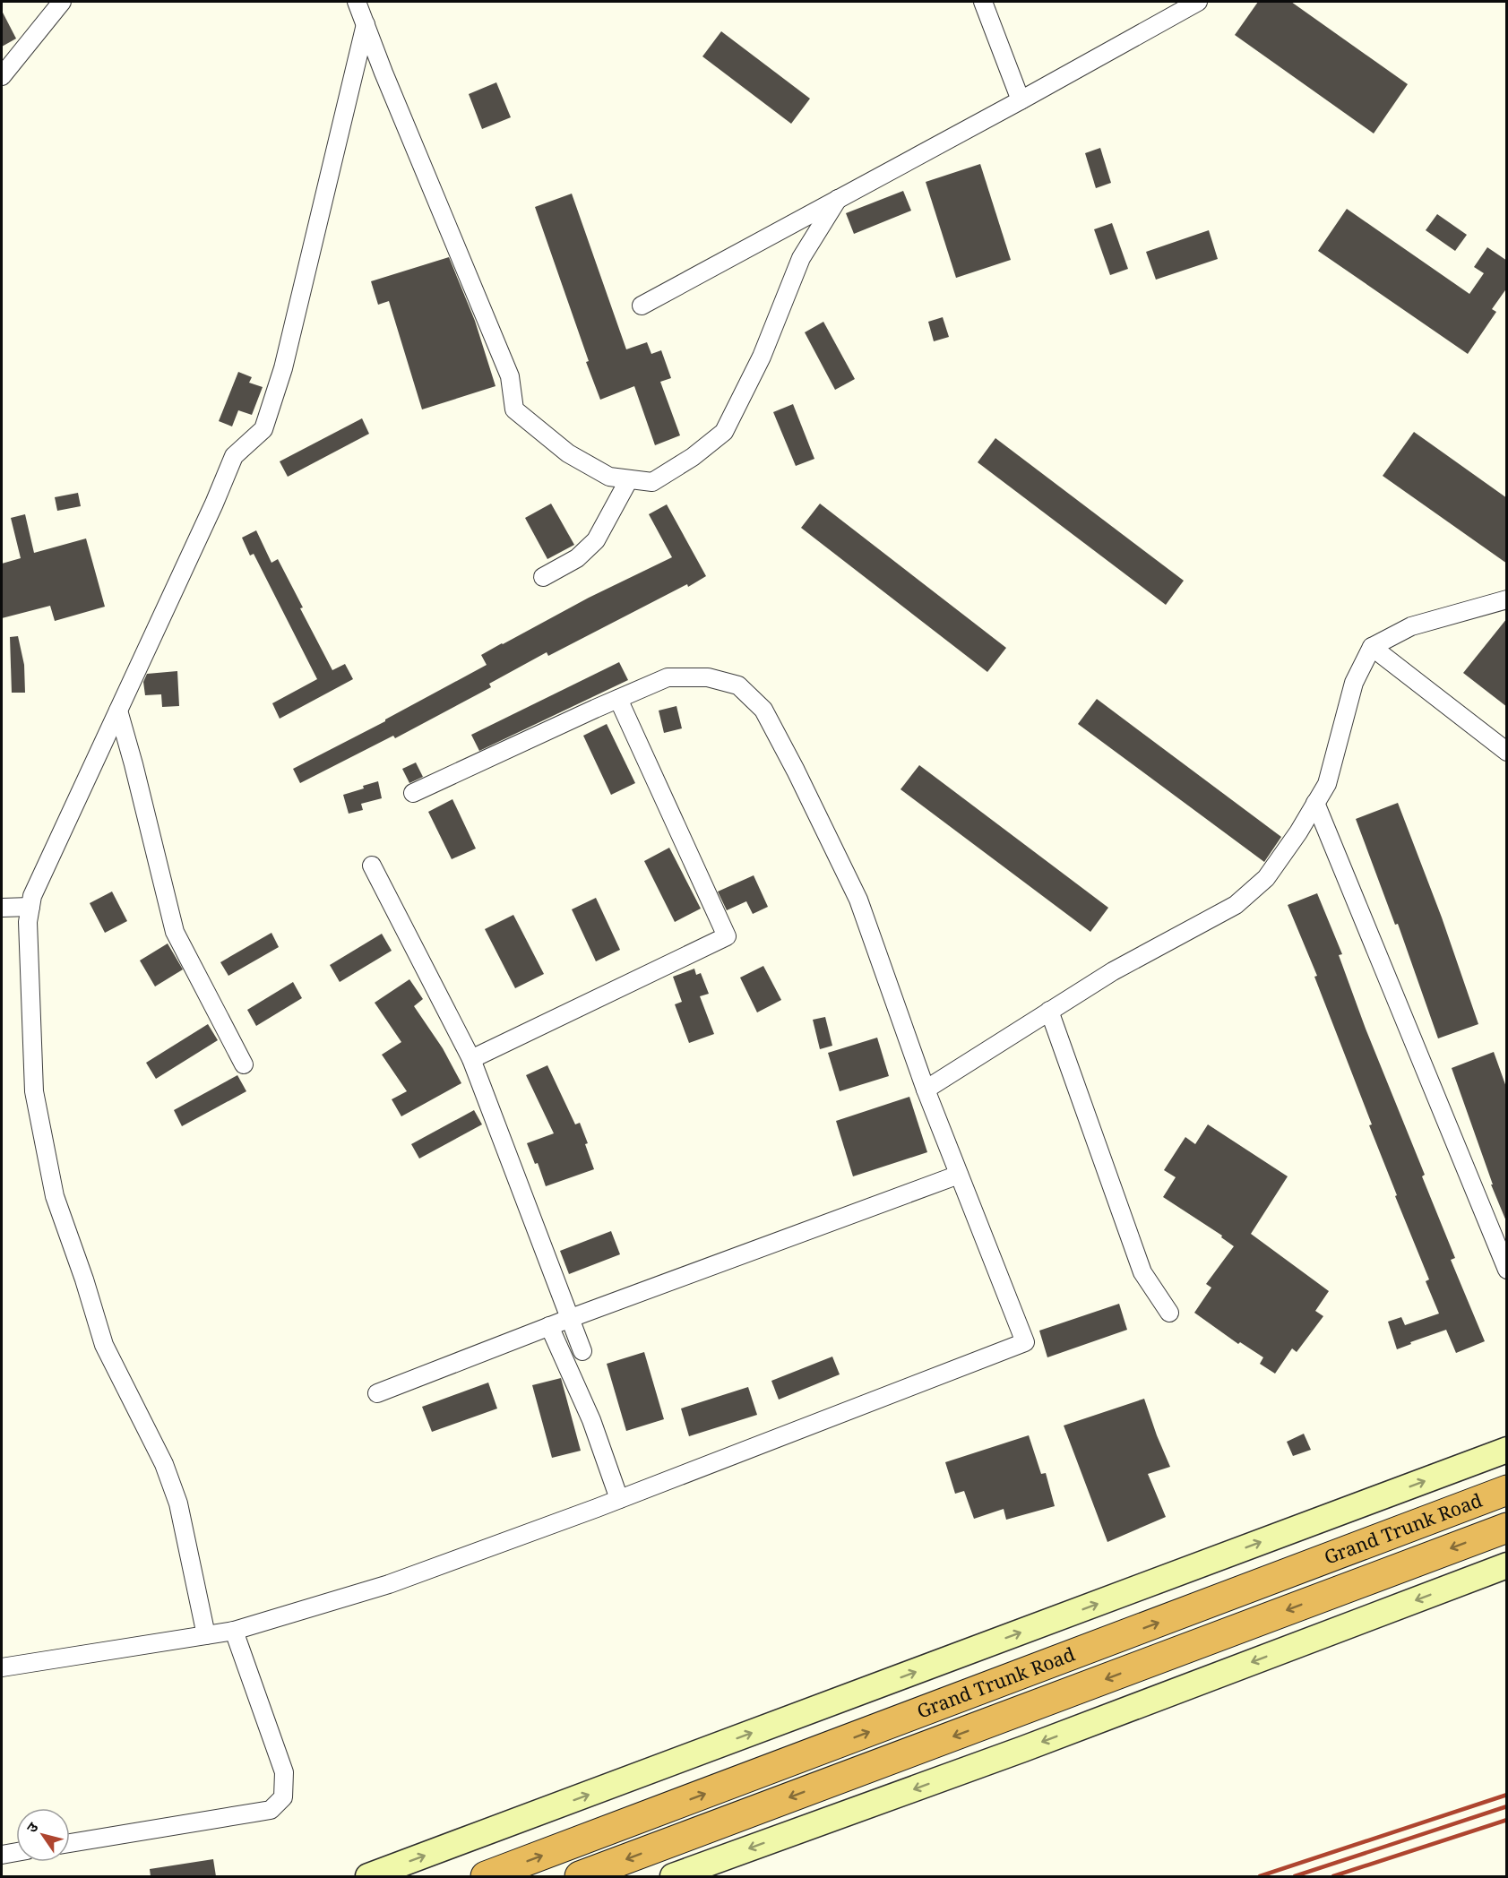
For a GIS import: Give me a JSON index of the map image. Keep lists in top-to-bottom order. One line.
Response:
{"streets":{"highway":["Grand Trunk Road"]},"north":"top left"}
